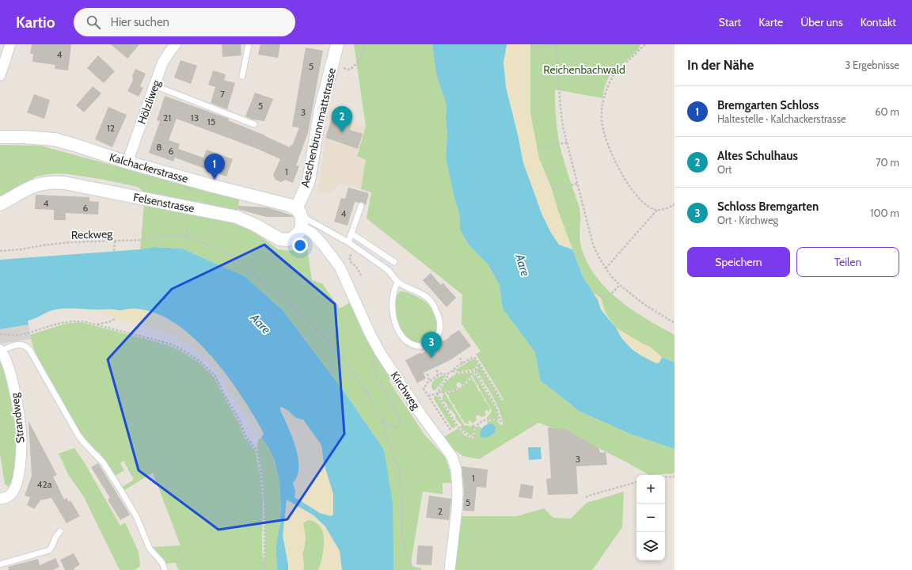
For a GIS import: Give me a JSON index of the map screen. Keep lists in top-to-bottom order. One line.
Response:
{"streets":{"street":["Hölzliweg","Aeschenbrunnmattstrasse","Kalchackerstrasse","Felsenstrasse","Kirchweg","Strandweg"],"path":["Reckweg"]},"crossings":[["Hölzliweg","Kalchackerstrasse"],["Aeschenbrunnmattstrasse","Kalchackerstrasse"],["Aeschenbrunnmattstrasse","Felsenstrasse"],["Aeschenbrunnmattstrasse","Kirchweg"],["Kalchackerstrasse","Felsenstrasse"],["Kalchackerstrasse","Kirchweg"],["Felsenstrasse","Kirchweg"]],"water":["Aare"],"parks":["Reichenbachwald"],"house_numbers":["4","5","7","5","3","21","13","15","12","8","6","1","4","6","4","3","1","42a","5","2"],"page":{"header":"Kartio","search":"Hier suchen","nav":["Start","Karte","Über uns","Kontakt"],"heading":["In der Nähe","3 Ergebnisse"],"list":[{"mark":"1","name":"Bremgarten Schloss","note":"Haltestelle · Kalchackerstrasse","value":"60 m"},{"mark":"2","name":"Altes Schulhaus","note":"Ort","value":"70 m"},{"mark":"3","name":"Schloss Bremgarten","note":"Ort · Kirchweg","value":"100 m"}],"pins":["2","1","3"],"buttons":["Speichern","Teilen"],"map_buttons":["+","−"]}}
